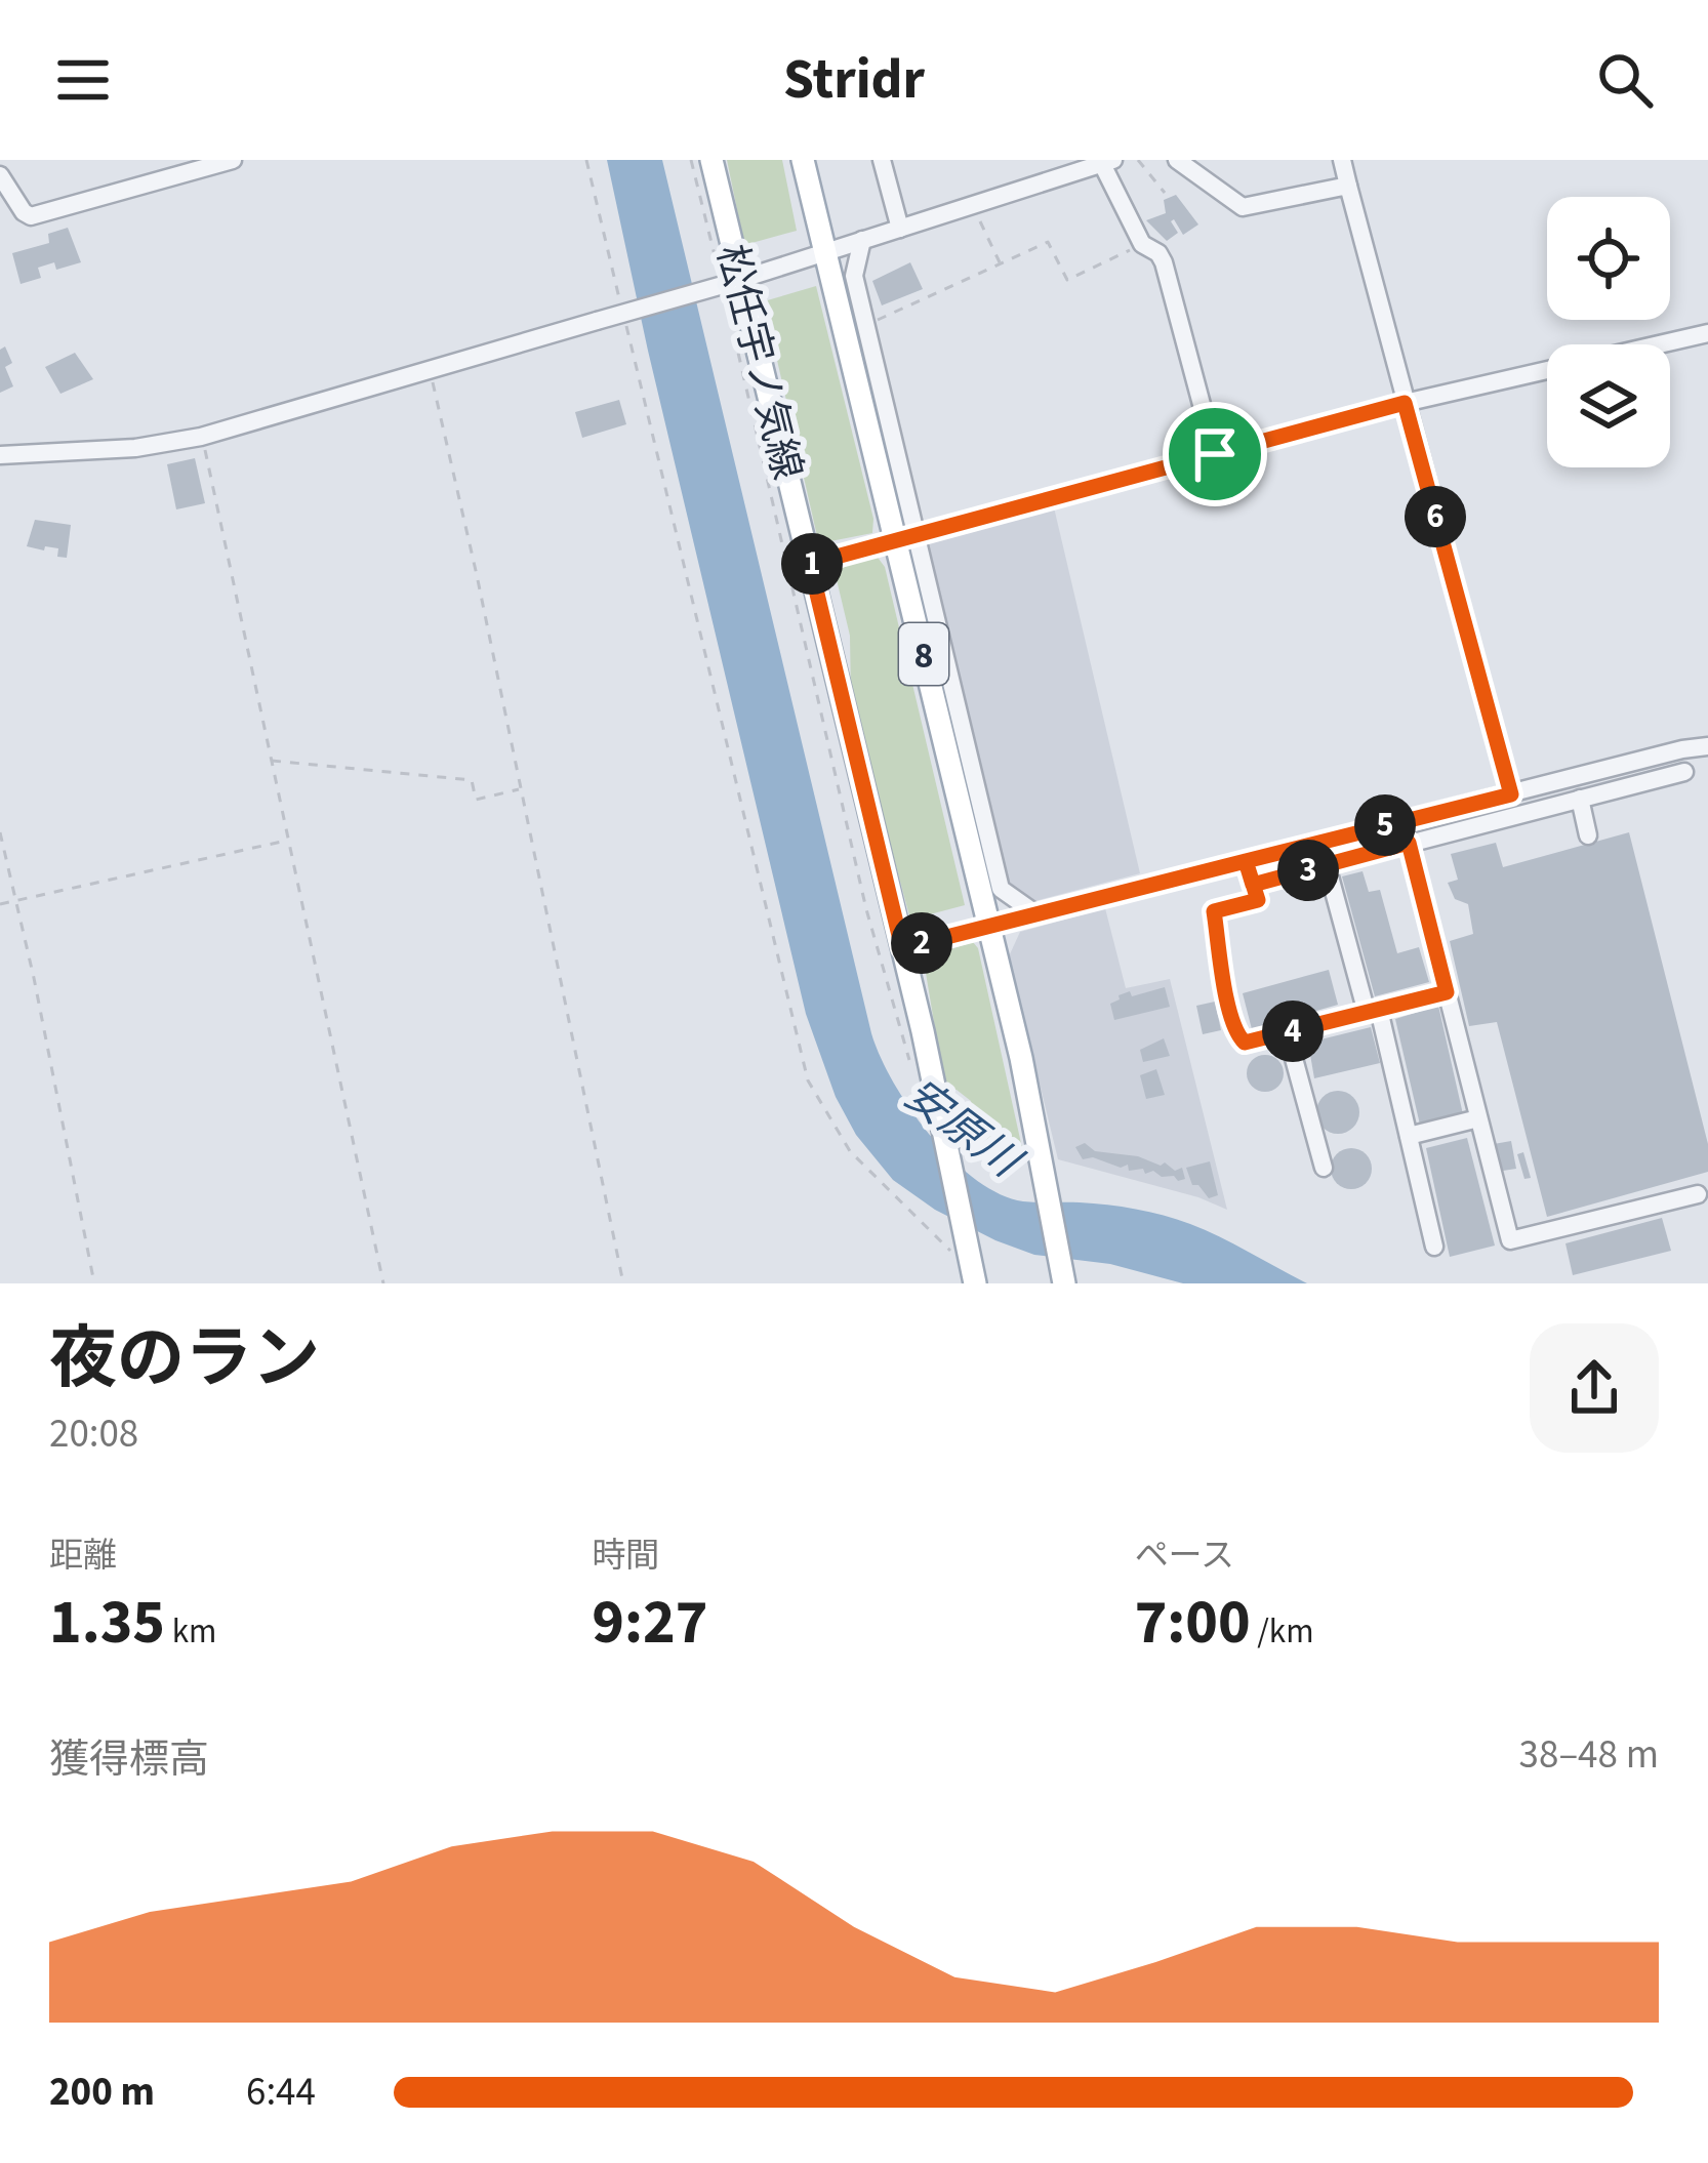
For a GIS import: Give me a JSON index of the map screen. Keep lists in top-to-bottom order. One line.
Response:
{"streets":{"main road":["松任宇ノ気線","8"]},"water":["安原川"],"page":{"header":"Stridr","pins":["6","1","5","3","2","4"],"heading":["夜のラン","20:08"],"stats":[["距離","1.35 km"],["時間","9:27"],["ペース","7:00 /km"]],"chart":["獲得標高","38–48 m"],"list":[{"name":"200 m","note":"6:44"}]}}
